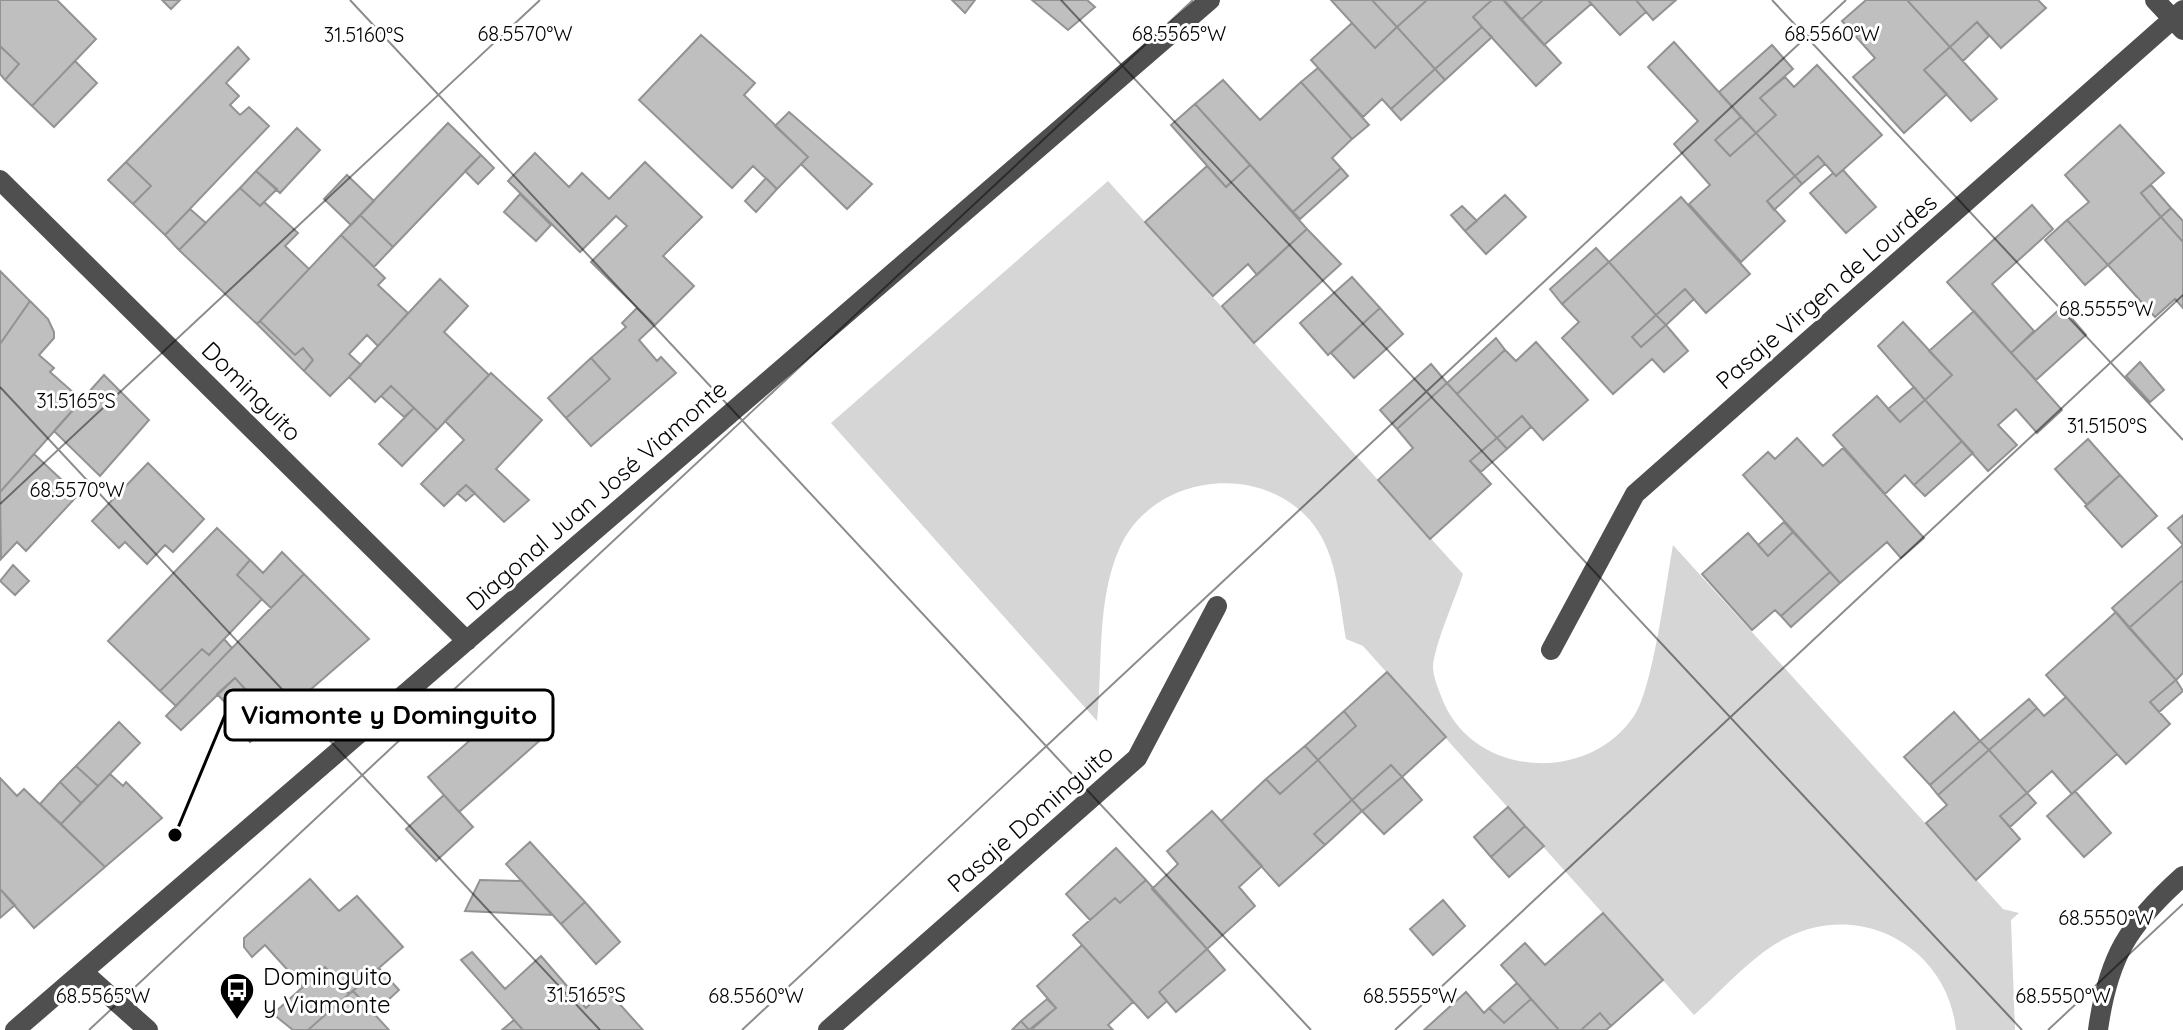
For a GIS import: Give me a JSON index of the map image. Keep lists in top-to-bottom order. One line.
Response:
{"streets":{"street":["Pasaje Virgen de Lourdes","Dominguito","Diagonal Juan José Viamonte","Pasaje Dominguito"]},"crossings":[["Dominguito","Diagonal Juan José Viamonte"]],"places":{"other":["Viamonte y Dominguito"],"bus stop":["Dominguito y Viamonte"]},"coordinates":["68.5570°W","68.5565°W","68.5560°W","31.5160°S","68.5555°W","31.5165°S","31.5150°S","68.5550°W"]}
